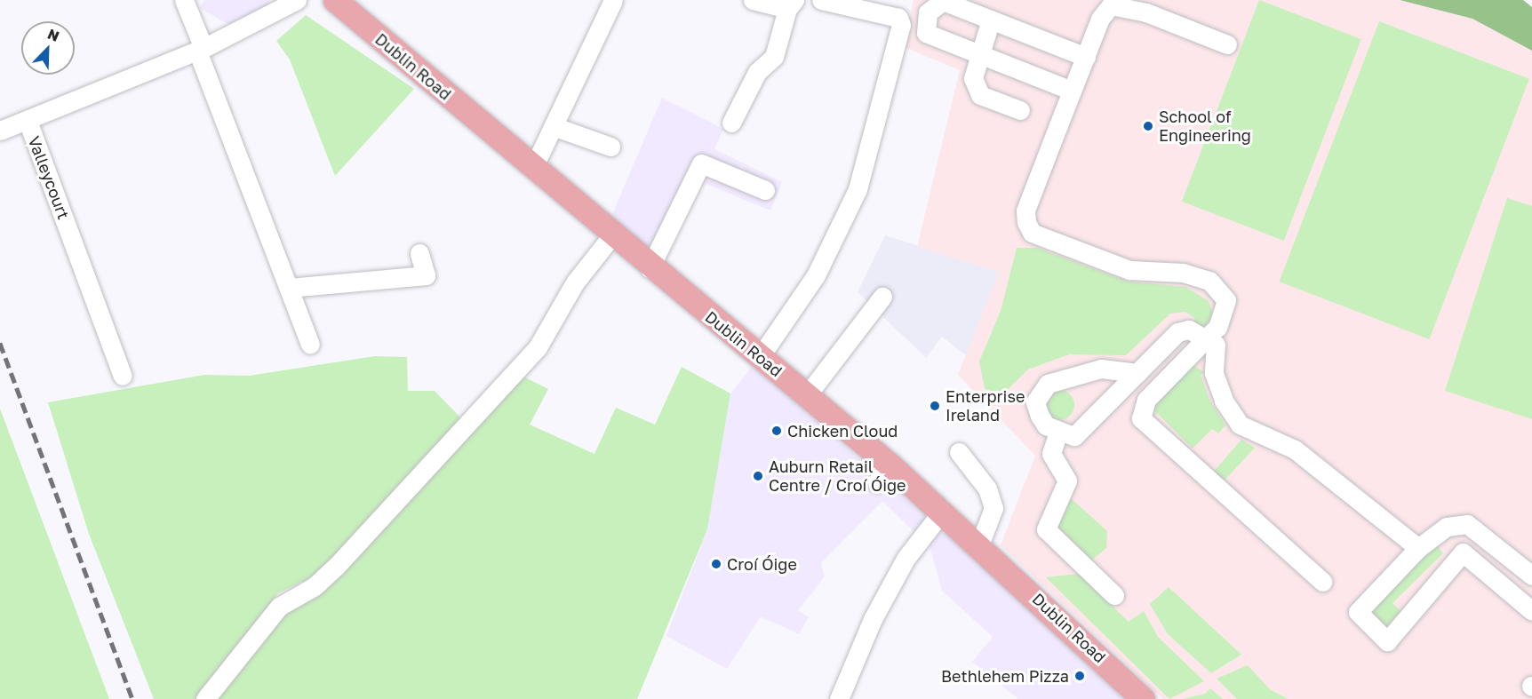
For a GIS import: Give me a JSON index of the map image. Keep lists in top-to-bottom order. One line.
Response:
{"streets":{"main road":["Dublin Road"],"street":["Valleycourt"]},"places":["School of Engineering","Enterprise Ireland","Chicken Cloud","Auburn Retail Centre / Croí Óige","Croí Óige","Bethlehem Pizza"],"north":"top right"}
